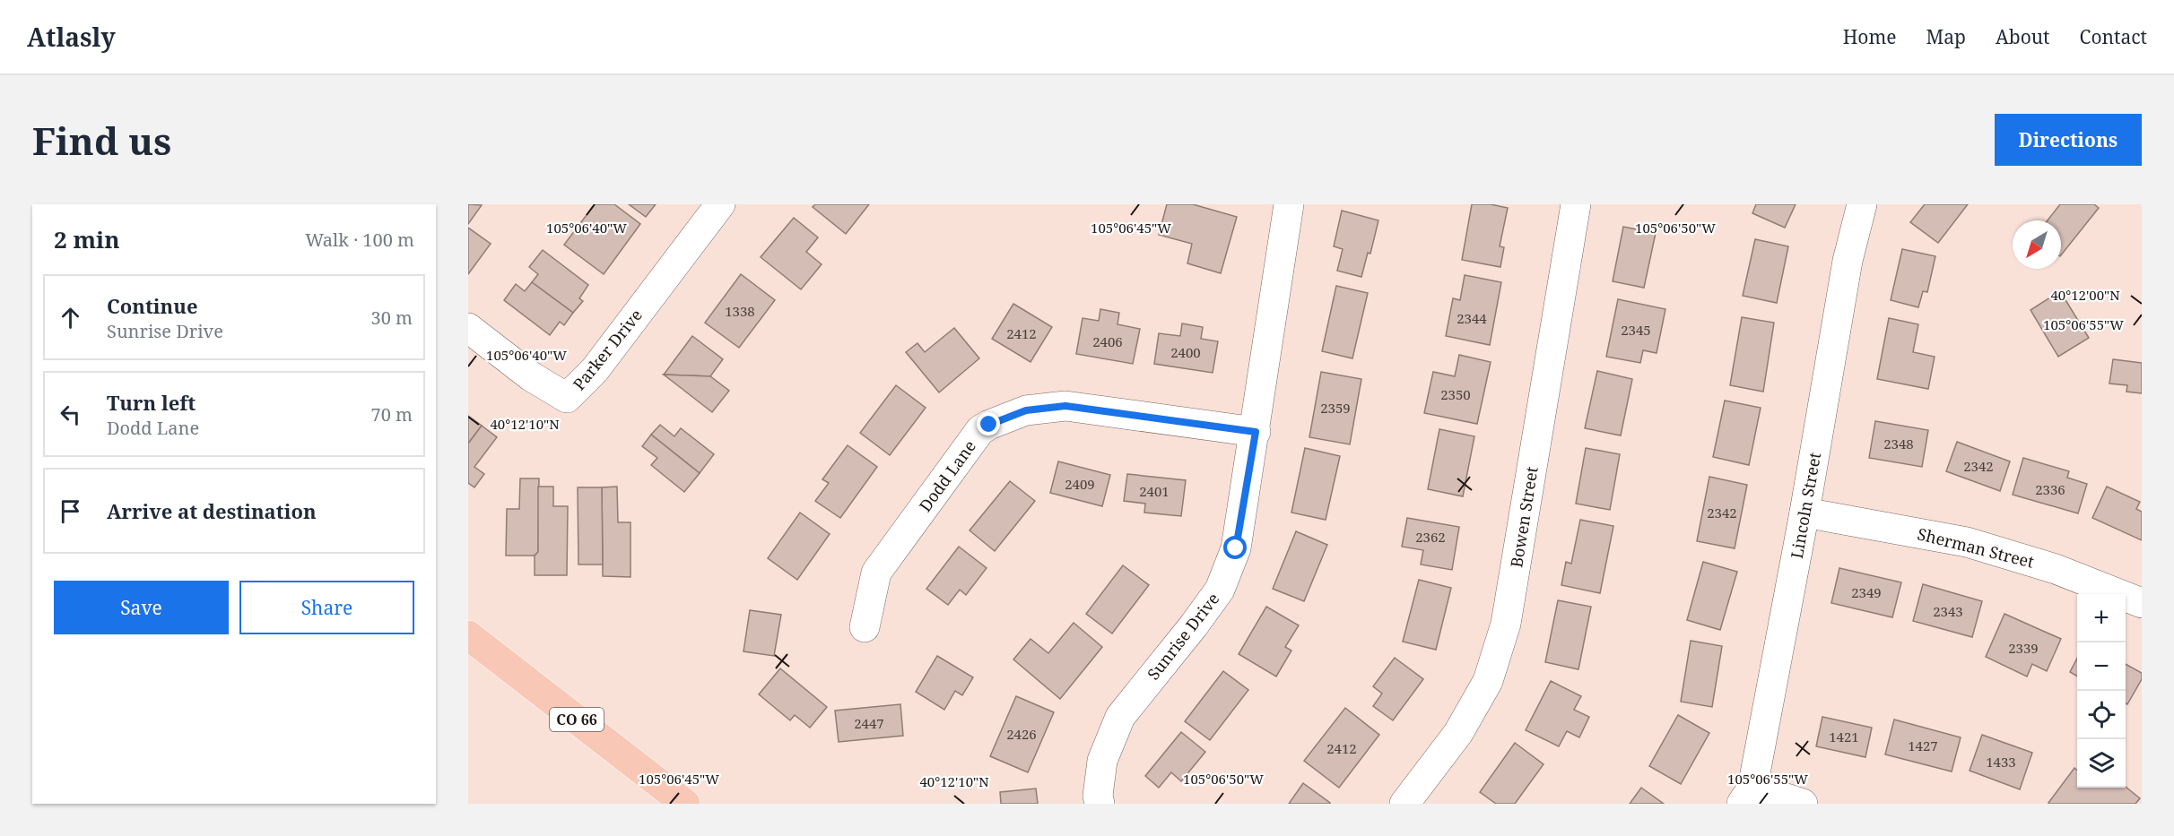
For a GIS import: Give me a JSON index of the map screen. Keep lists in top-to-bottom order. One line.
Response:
{"streets":{"main road":["CO 66"],"street":["Parker Drive","Dodd Lane","Lincoln Street","Bowen Street","Sherman Street","Sunrise Drive"]},"crossings":[["Dodd Lane","Sunrise Drive"],["Lincoln Street","Sherman Street"]],"house_numbers":["1338","2344","2345","2412","2406","2400","2350","2359","2348","2342","2409","2336","2401","2342","2362","2349","2343","2339","2447","2426","1421","1427","2412","1433"],"north":"bottom left","page":{"header":"Atlasly","nav":["Home","Map","About","Contact"],"buttons":["Directions",["Save","Share"]],"title":"Find us","heading":["2 min","Walk · 100 m"],"list":[["Continue","Sunrise Drive","30 m"],["Turn left","Dodd Lane","70 m"],"Arrive at destination"],"map_buttons":["+","−"]},"coordinates":["105°06'40\"W","105°06'45\"W","105°06'50\"W","40°12'00\"N","105°06'55\"W","40°12'10\"N"]}
